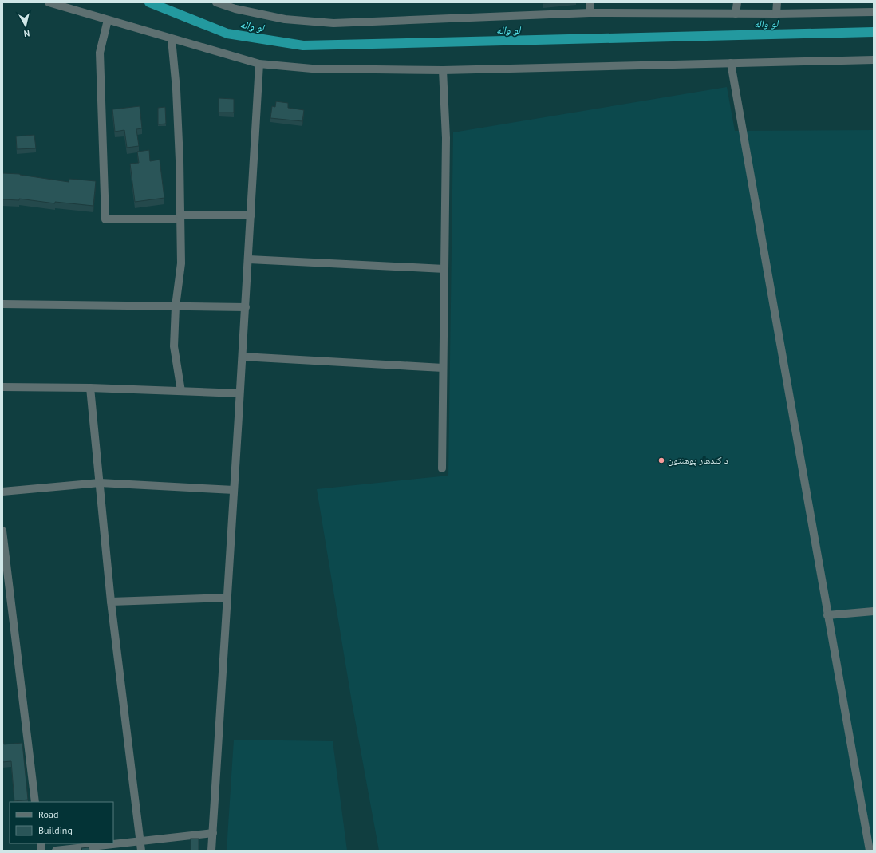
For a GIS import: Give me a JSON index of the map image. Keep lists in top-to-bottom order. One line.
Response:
{"water":["لو واله"],"places":["د کندهار پوهنتون"],"legend":["Road","Building"],"north":"bottom"}
